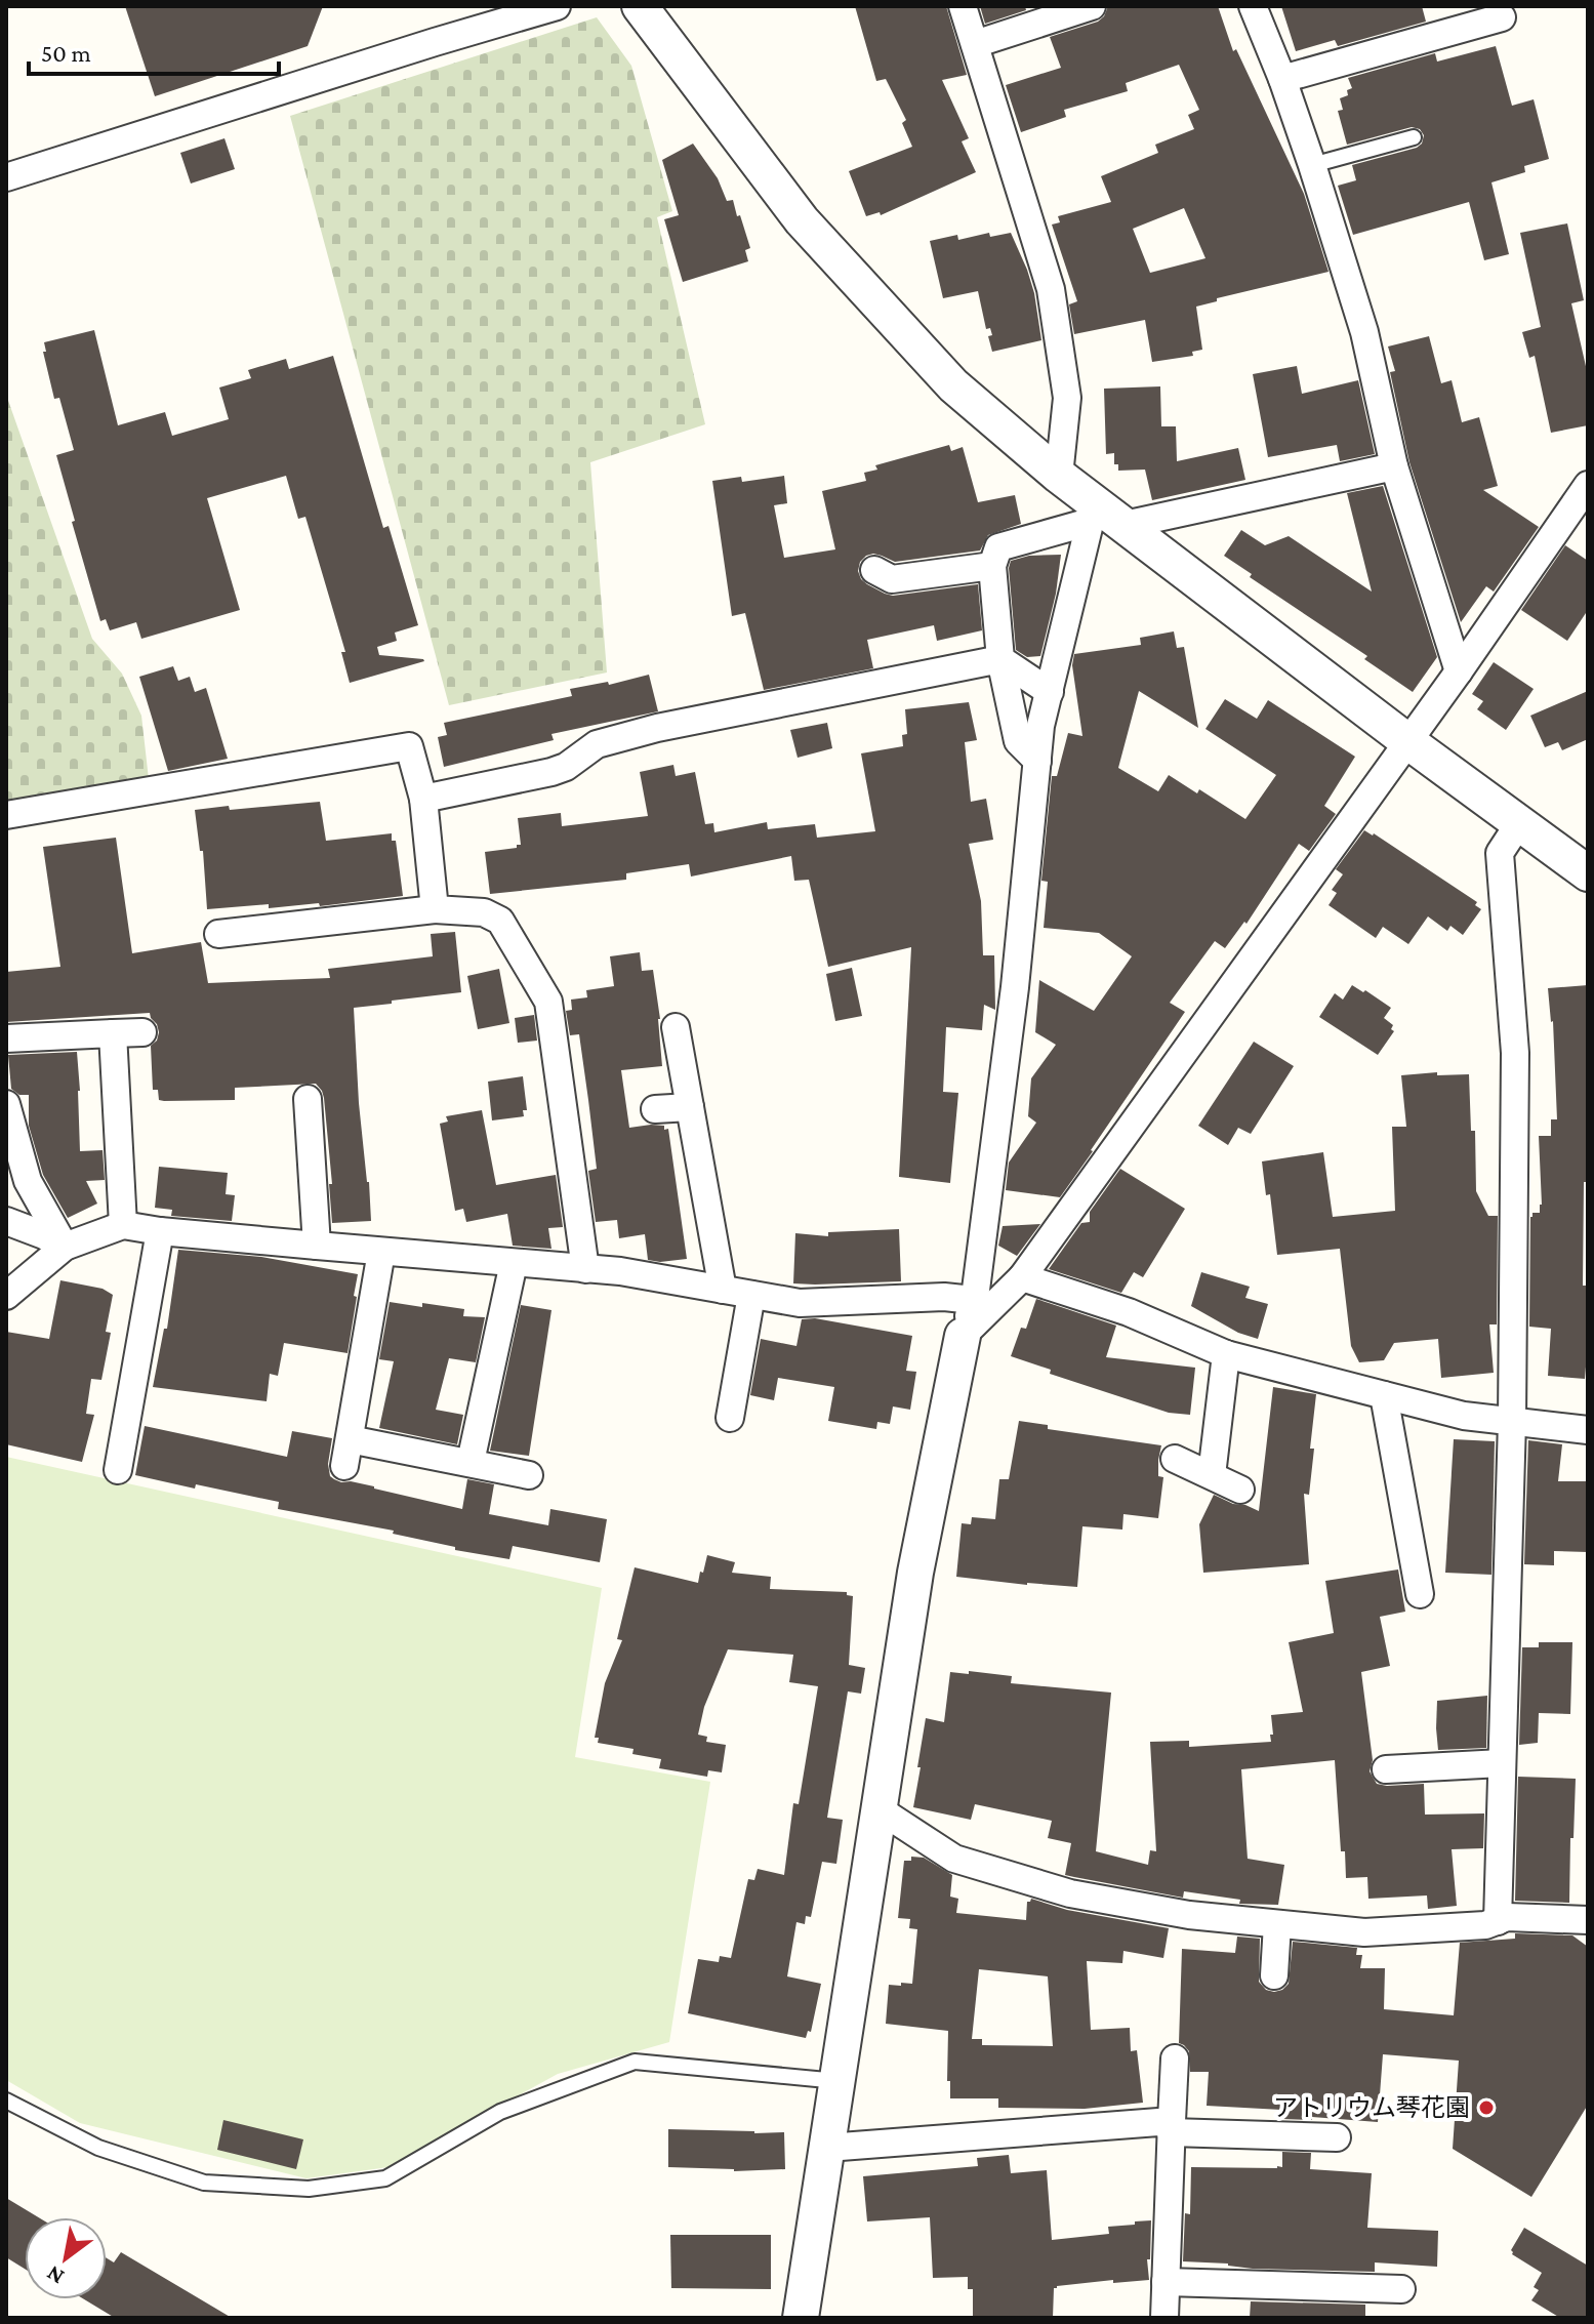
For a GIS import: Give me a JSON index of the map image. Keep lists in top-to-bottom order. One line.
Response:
{"places":["アトリウム琴花園"],"scale_bar":"50 m","north":"bottom left"}
